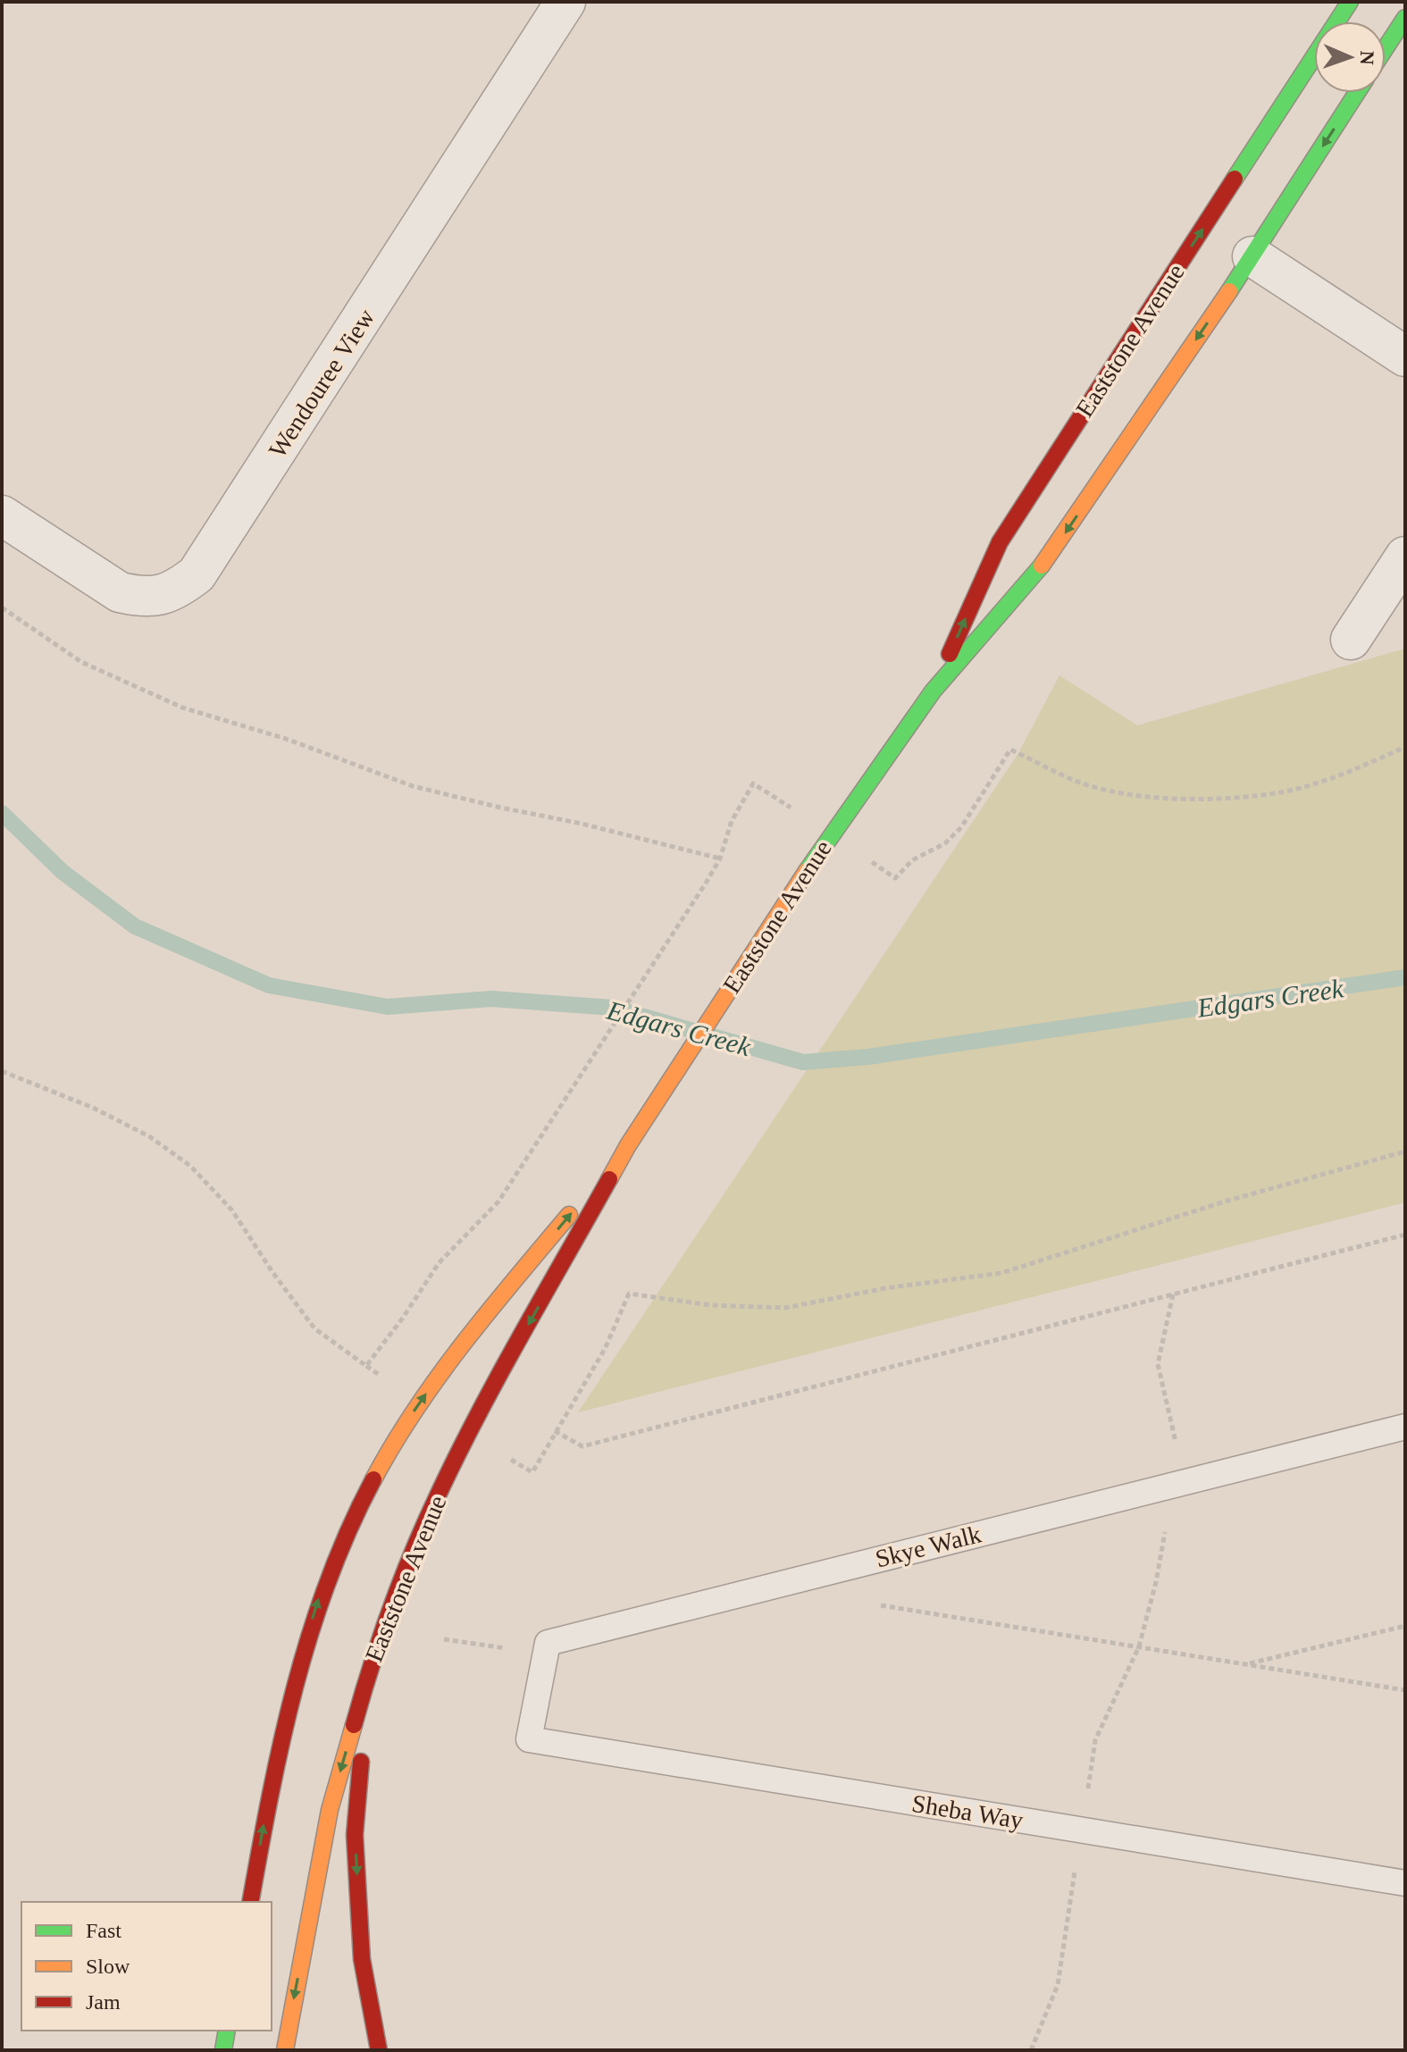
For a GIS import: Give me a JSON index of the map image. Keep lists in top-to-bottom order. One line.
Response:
{"streets":{"street":["Eaststone Avenue","Wendouree View"],"lane":["Skye Walk","Sheba Way"]},"crossings":[["Skye Walk","Sheba Way"]],"water":["Edgars Creek"],"legend":["Fast","Slow","Jam"],"north":"right"}
